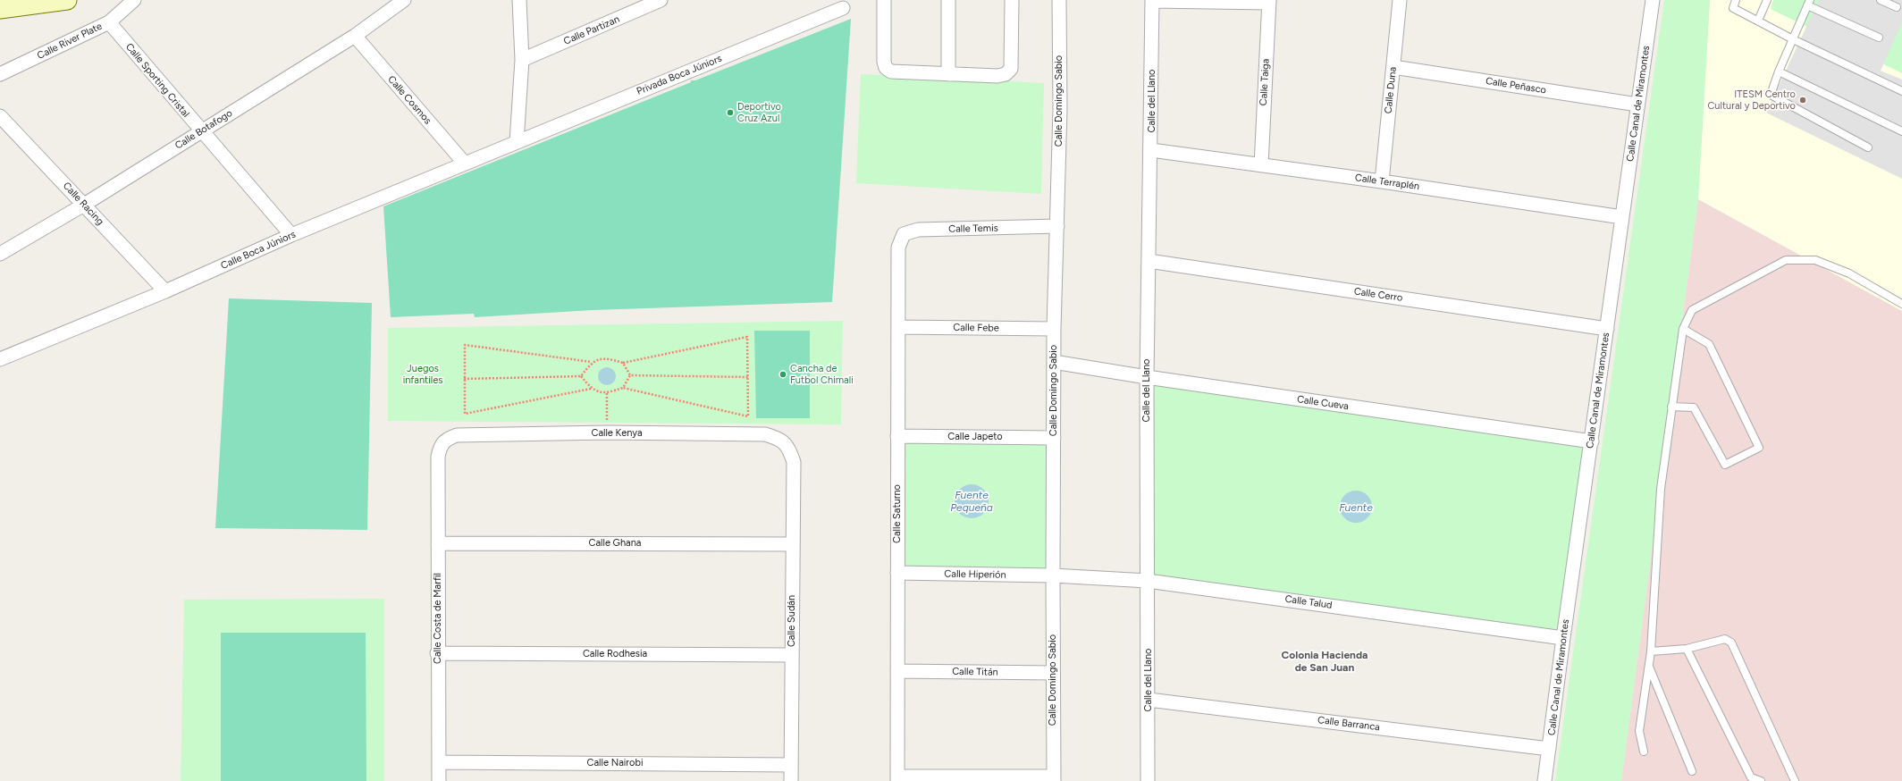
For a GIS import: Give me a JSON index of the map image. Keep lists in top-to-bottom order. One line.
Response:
{"streets":{"street":["Calle Partizan","Calle River Plate","Privada Boca Júniors","Calle Sporting Cristal","Calle Taiga","Calle Peñasco","Calle Duna","Calle Cosmos","Calle Domingo Sabio","Calle del Llano","Calle Canal de Miramontes","Calle Botafogo","Calle Terraplén","Calle Racing","Calle Temis","Calle Boca Júniors","Calle Cerro","Calle Febe","Calle Cueva","Calle Kenya","Calle Japeto","Calle Saturno","Calle Ghana","Calle Hiperión","Calle Talud","Calle Costa de Marfil","Calle Sudán","Calle Rodhesia","Calle Titán","Calle Barranca","Calle Nairobi"]},"crossings":[["Calle River Plate","Calle Sporting Cristal"],["Privada Boca Júniors","Calle Boca Júniors"],["Calle Sporting Cristal","Calle Botafogo"],["Calle Sporting Cristal","Calle Boca Júniors"],["Calle Taiga","Calle Terraplén"],["Calle Peñasco","Calle Duna"],["Calle Peñasco","Calle Canal de Miramontes"],["Calle Duna","Calle Terraplén"],["Calle Cosmos","Calle Botafogo"],["Calle Cosmos","Calle Boca Júniors"],["Calle Domingo Sabio","Calle Temis"],["Calle Domingo Sabio","Calle Febe"],["Calle Domingo Sabio","Calle Cueva"],["Calle Domingo Sabio","Calle Japeto"],["Calle Domingo Sabio","Calle Hiperión"],["Calle Domingo Sabio","Calle Talud"],["Calle Domingo Sabio","Calle Titán"],["Calle del Llano","Calle Terraplén"],["Calle del Llano","Calle Cerro"],["Calle del Llano","Calle Cueva"],["Calle del Llano","Calle Talud"],["Calle del Llano","Calle Barranca"],["Calle Canal de Miramontes","Calle Terraplén"],["Calle Canal de Miramontes","Calle Cerro"],["Calle Canal de Miramontes","Calle Cueva"],["Calle Canal de Miramontes","Calle Talud"],["Calle Canal de Miramontes","Calle Barranca"],["Calle Botafogo","Calle Racing"],["Calle Racing","Calle Boca Júniors"],["Calle Temis","Calle Saturno"],["Calle Febe","Calle Saturno"],["Calle Kenya","Calle Costa de Marfil"],["Calle Kenya","Calle Sudán"],["Calle Japeto","Calle Saturno"],["Calle Saturno","Calle Hiperión"],["Calle Saturno","Calle Titán"],["Calle Ghana","Calle Costa de Marfil"],["Calle Ghana","Calle Sudán"],["Calle Hiperión","Calle Talud"],["Calle Costa de Marfil","Calle Rodhesia"],["Calle Costa de Marfil","Calle Nairobi"],["Calle Sudán","Calle Rodhesia"],["Calle Sudán","Calle Nairobi"]],"districts":["Colonia Hacienda de San Juan"],"water":["Fuente Pequeña","Fuente"],"parks":["Juegos infantiles"],"places":["ITESM Centro Cultural y Deportivo","Deportivo Cruz Azul","Cancha de Futbol Chimali"]}
